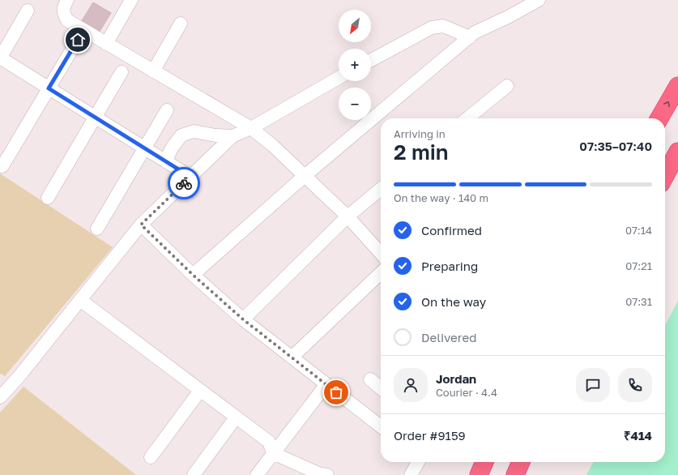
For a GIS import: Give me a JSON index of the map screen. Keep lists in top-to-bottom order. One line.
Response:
{"north":"bottom left","page":{"map_buttons":["+","−"],"heading":["2 min","Arriving in","07:35–07:40"],"panel":["Jordan","Courier · 4.4","Order #9159","₹414"],"bar":"On the way · 140 m","list":[["Confirmed","07:14"],["Preparing","07:21"],["On the way","07:31"],"Delivered"]}}
